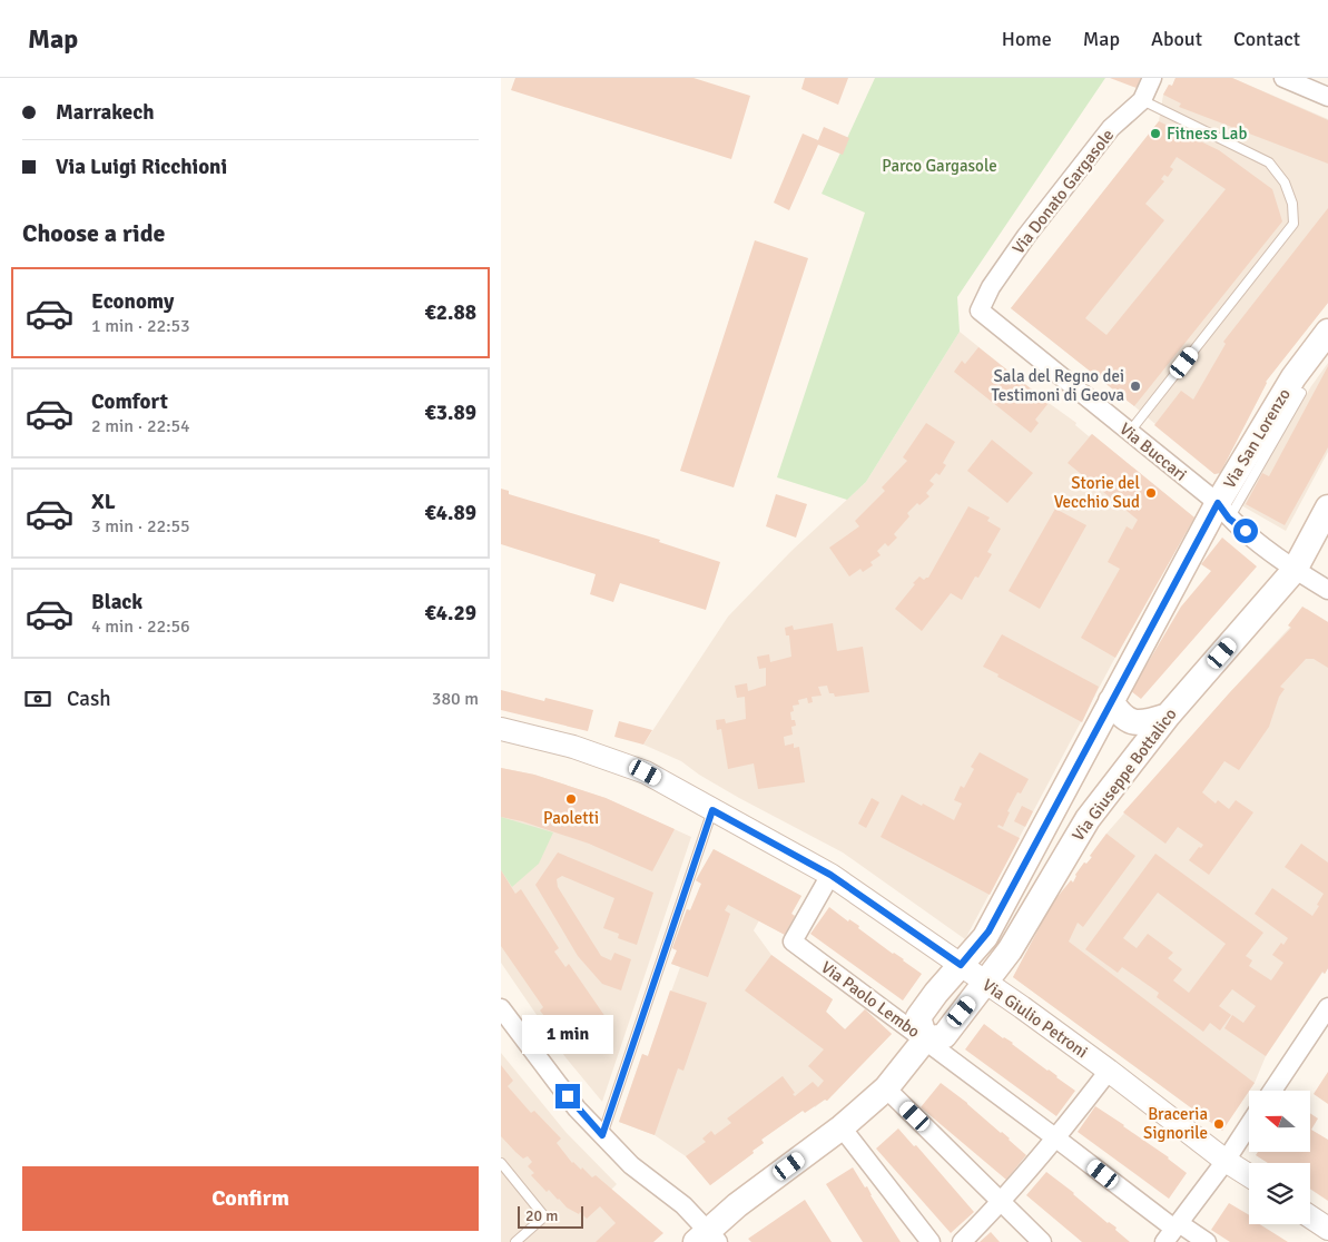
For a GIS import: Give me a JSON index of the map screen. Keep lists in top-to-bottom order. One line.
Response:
{"streets":{"main road":["Via San Lorenzo","Via Giuseppe Bottalico","Via Paolo Lembo"],"street":["Via Donato Gargasole","Via Buccari","Via Giulio Petroni"]},"crossings":[["Via Donato Gargasole","Via Buccari"],["Via San Lorenzo","Via Buccari"],["Via San Lorenzo","Via Giuseppe Bottalico"],["Via San Lorenzo","Via Paolo Lembo"],["Via San Lorenzo","Via Giulio Petroni"],["Via Buccari","Via Giuseppe Bottalico"],["Via Giuseppe Bottalico","Via Paolo Lembo"],["Via Giuseppe Bottalico","Via Giulio Petroni"],["Via Paolo Lembo","Via Giulio Petroni"]],"parks":["Parco Gargasole"],"places":["Fitness Lab","Sala del Regno dei Testimoni di Geova","Storie del Vecchio Sud","Paoletti","Braceria Signorile"],"scale_bar":"20 m","north":"left","page":{"header":"Map","nav":["Home","Map","About","Contact"],"banner":["Marrakech","Via Luigi Ricchioni"],"heading":"Choose a ride","list":[{"name":"Economy","note":"1 min · 22:53","value":"€2.88"},{"name":"Comfort","note":"2 min · 22:54","value":"€3.89"},{"name":"XL","note":"3 min · 22:55","value":"€4.89"},{"name":"Black","note":"4 min · 22:56","value":"€4.29"}],"pay":["Cash","380 m"],"bubble":"1 min","buttons":"Confirm","scale":"20 m"}}
